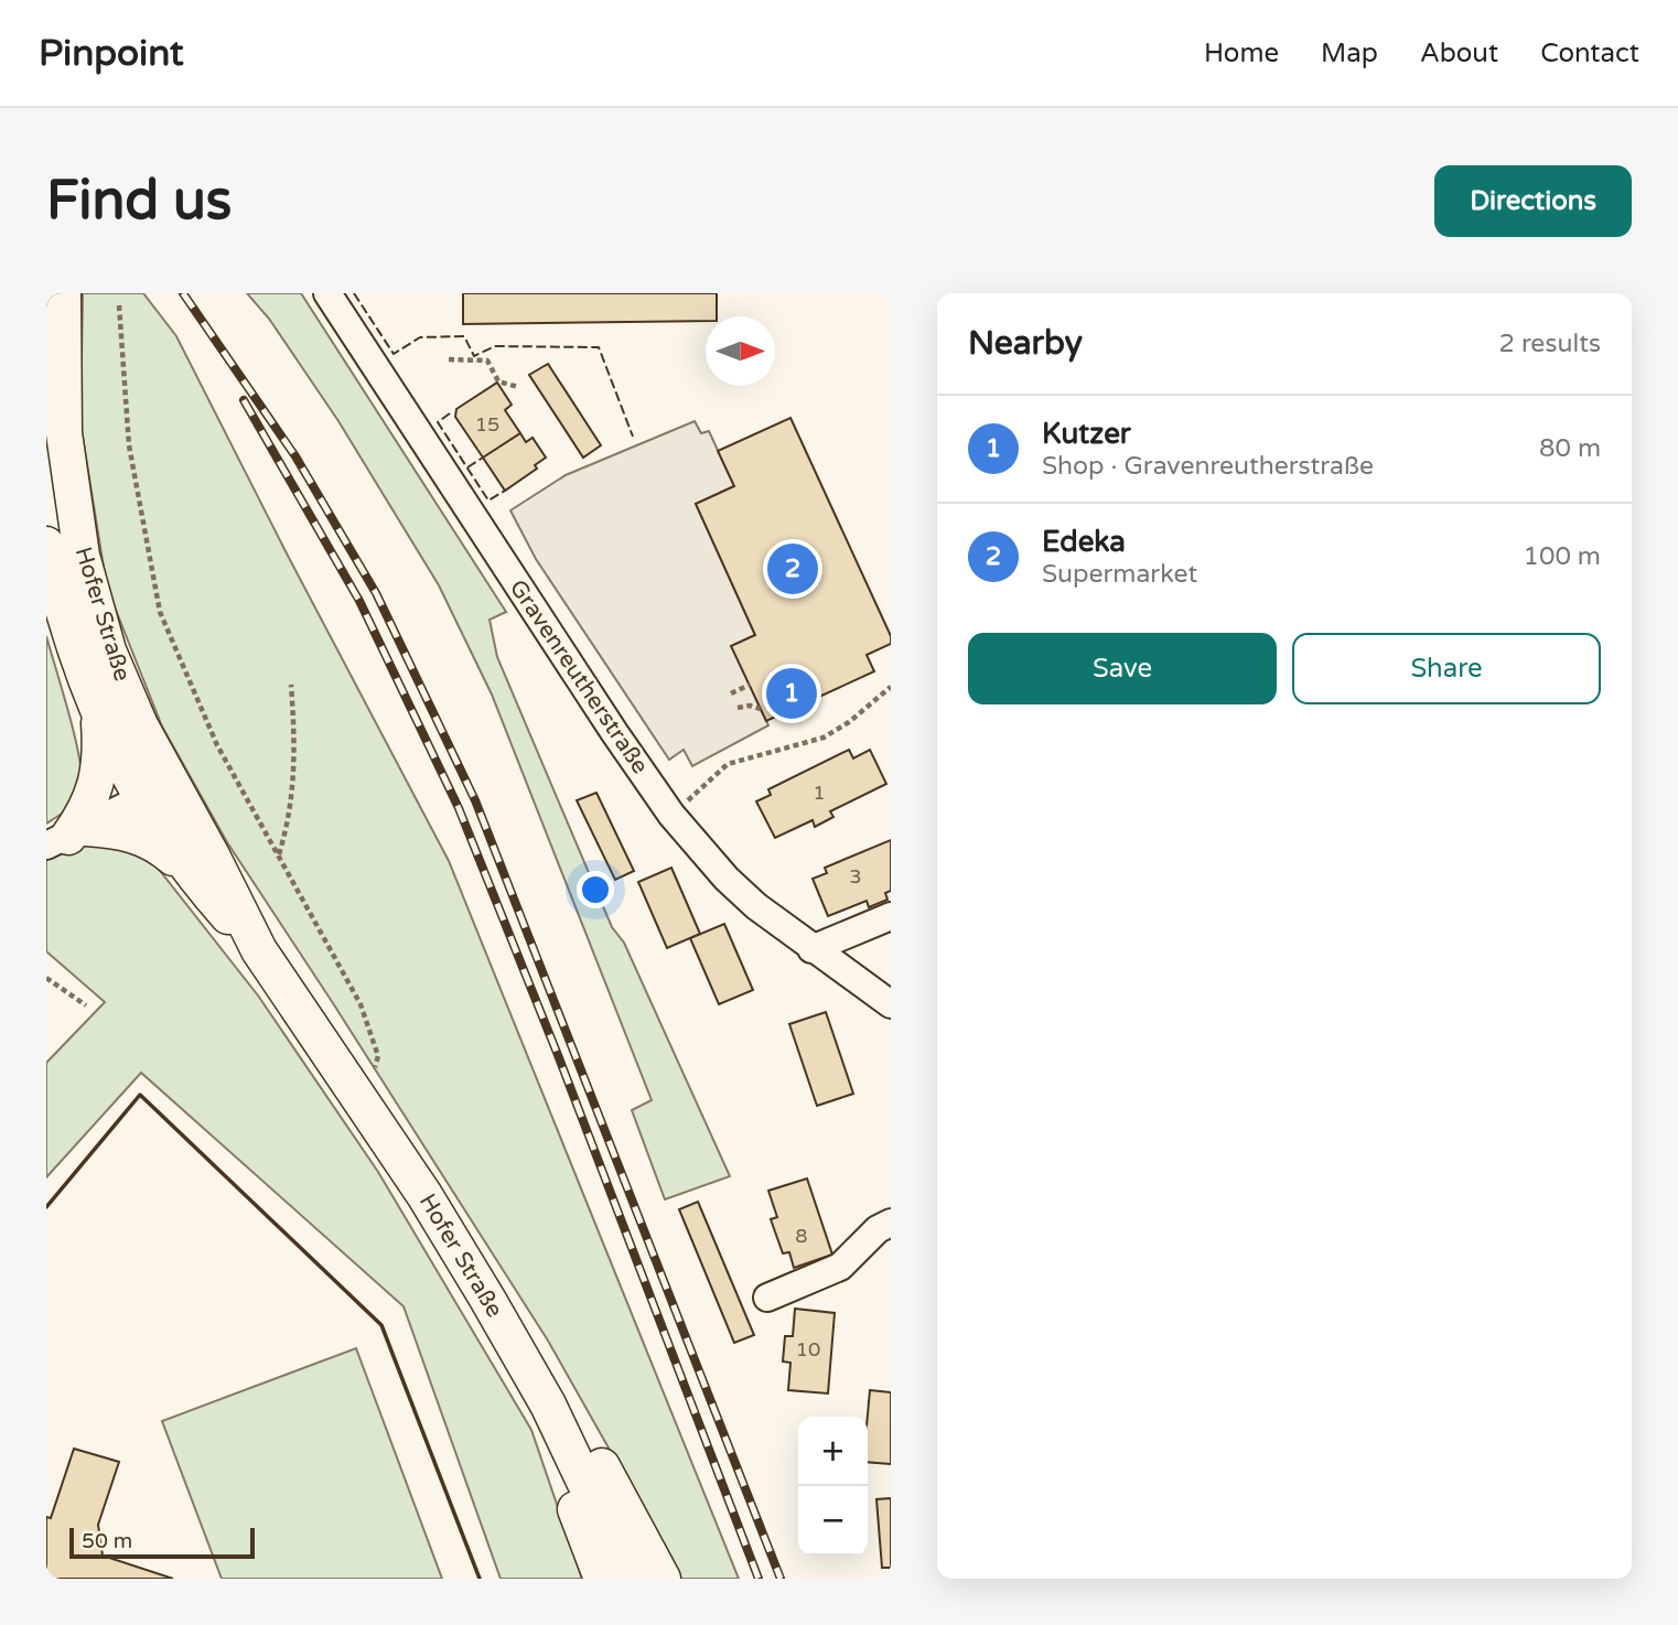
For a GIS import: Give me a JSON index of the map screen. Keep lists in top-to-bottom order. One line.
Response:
{"streets":{"main road":["Hofer Straße"],"street":["Gravenreutherstraße"]},"house_numbers":["15","1","3","8","10"],"scale_bar":"50 m","north":"right","page":{"header":"Pinpoint","nav":["Home","Map","About","Contact"],"buttons":["Directions",["Save","Share"]],"title":"Find us","heading":["Nearby","2 results"],"list":[{"mark":"1","name":"Kutzer","note":"Shop · Gravenreutherstraße","value":"80 m"},{"mark":"2","name":"Edeka","note":"Supermarket","value":"100 m"}],"pins":["2","1"],"map_buttons":["+","−"],"scale":"50 m"}}
